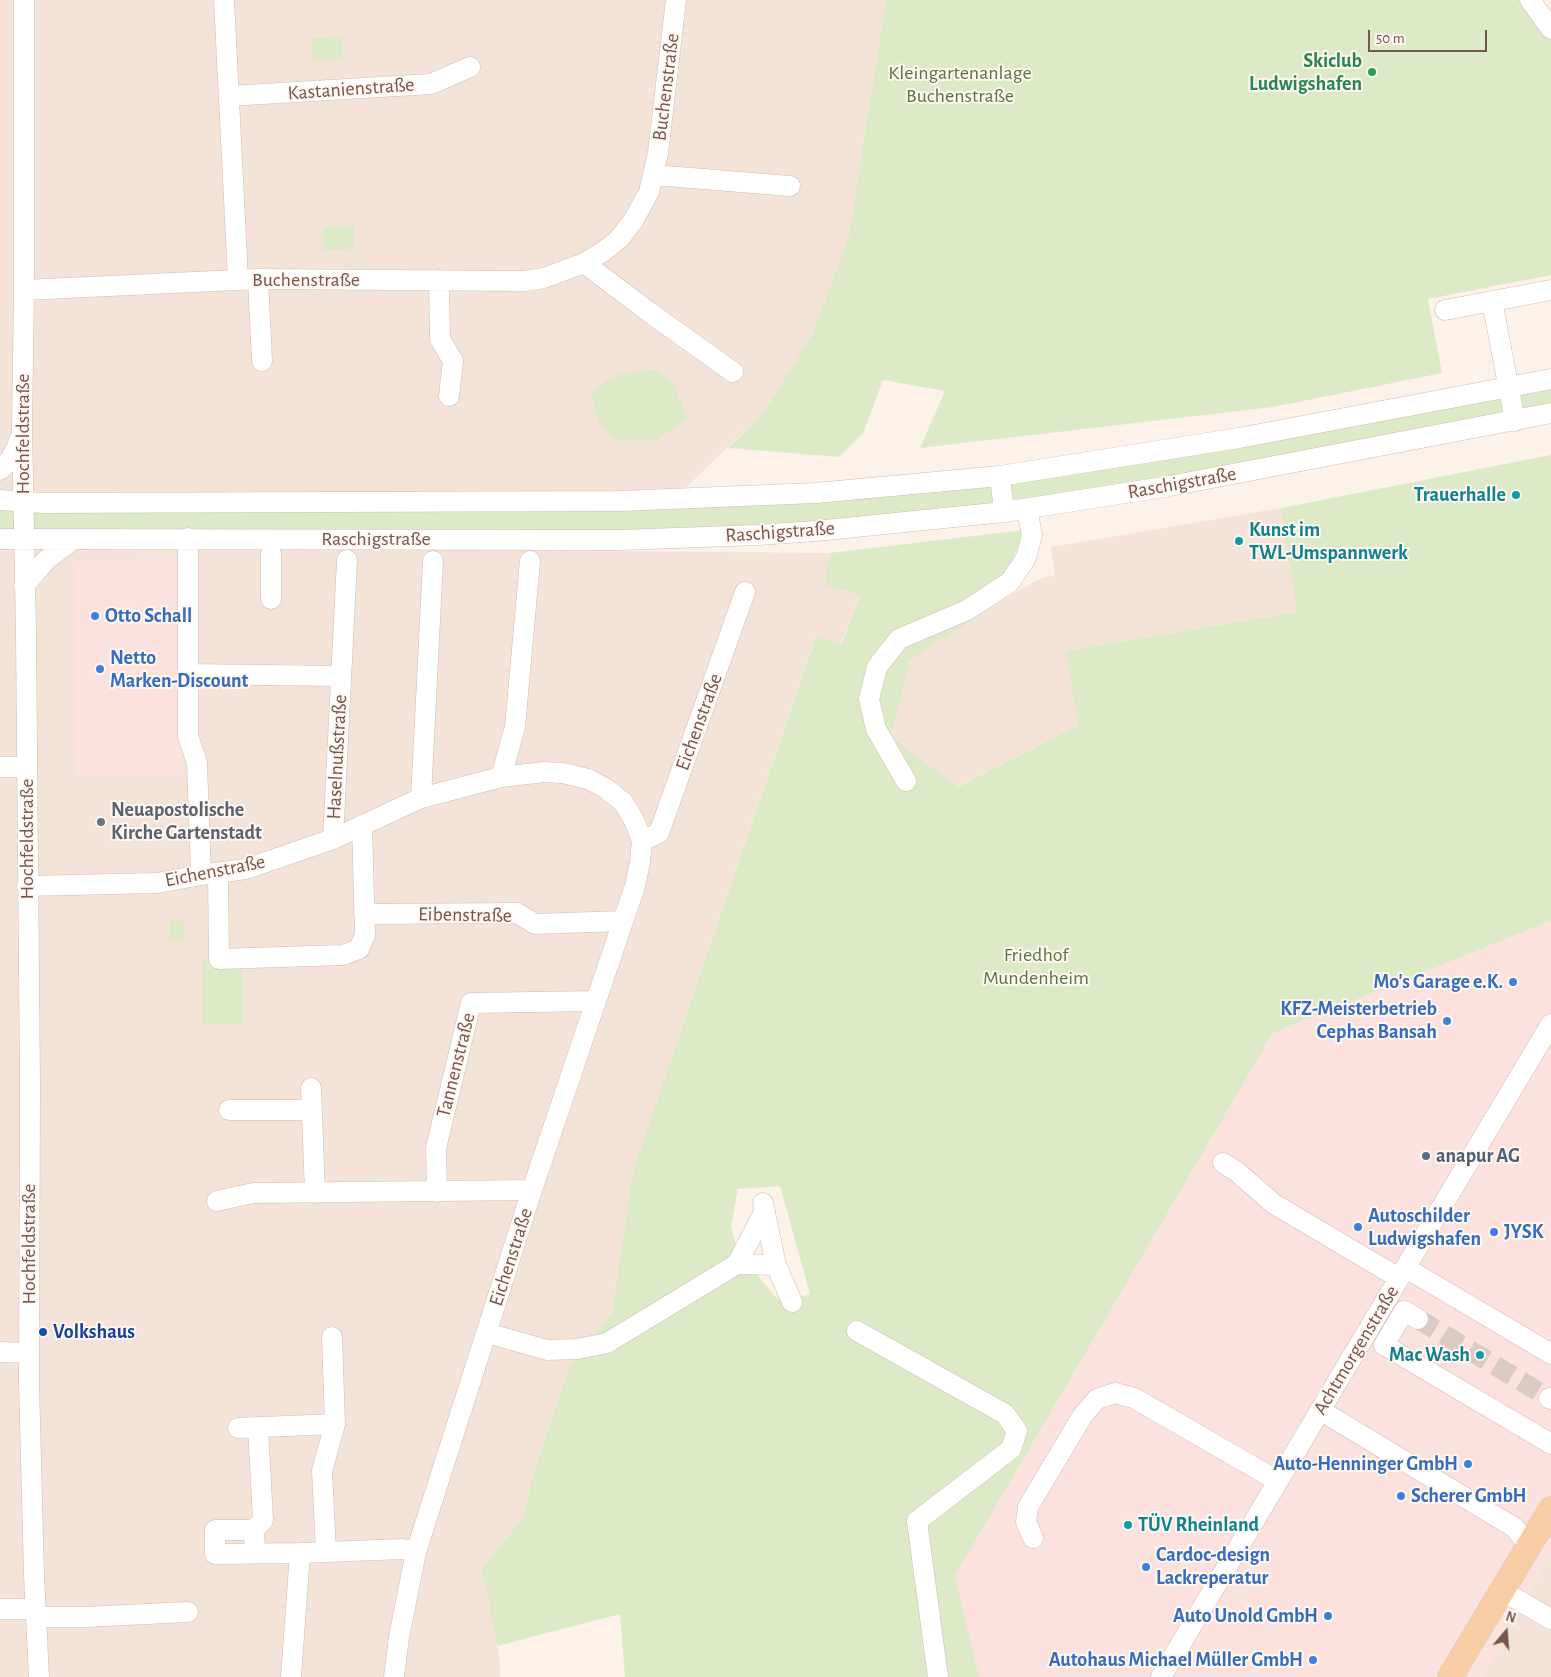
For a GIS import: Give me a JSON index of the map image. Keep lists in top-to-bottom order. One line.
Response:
{"streets":{"street":["Buchenstraße","Kastanienstraße","Hochfeldstraße","Raschigstraße","Eichenstraße","Haselnußstraße","Eibenstraße","Tannenstraße","Achtmorgenstraße"]},"crossings":[["Buchenstraße","Hochfeldstraße"],["Hochfeldstraße","Raschigstraße"],["Hochfeldstraße","Eichenstraße"],["Eichenstraße","Haselnußstraße"],["Eichenstraße","Eibenstraße"],["Eichenstraße","Tannenstraße"]],"parks":["Kleingartenanlage Buchenstraße","Friedhof Mundenheim"],"places":["Skiclub Ludwigshafen","Trauerhalle","Kunst im TWL-Umspannwerk","Otto Schall","Netto Marken-Discount","Neuapostolische Kirche Gartenstadt","Mo's Garage e.K.","KFZ-Meisterbetrieb Cephas Bansah","anapur AG","Autoschilder Ludwigshafen","JYSK","Volkshaus","Mac Wash","Auto-Henninger GmbH","Scherer GmbH","TÜV Rheinland","Cardoc-design Lackreperatur","Auto Unold GmbH","Autohaus Michael Müller GmbH"],"scale_bar":"50 m","north":"top"}
